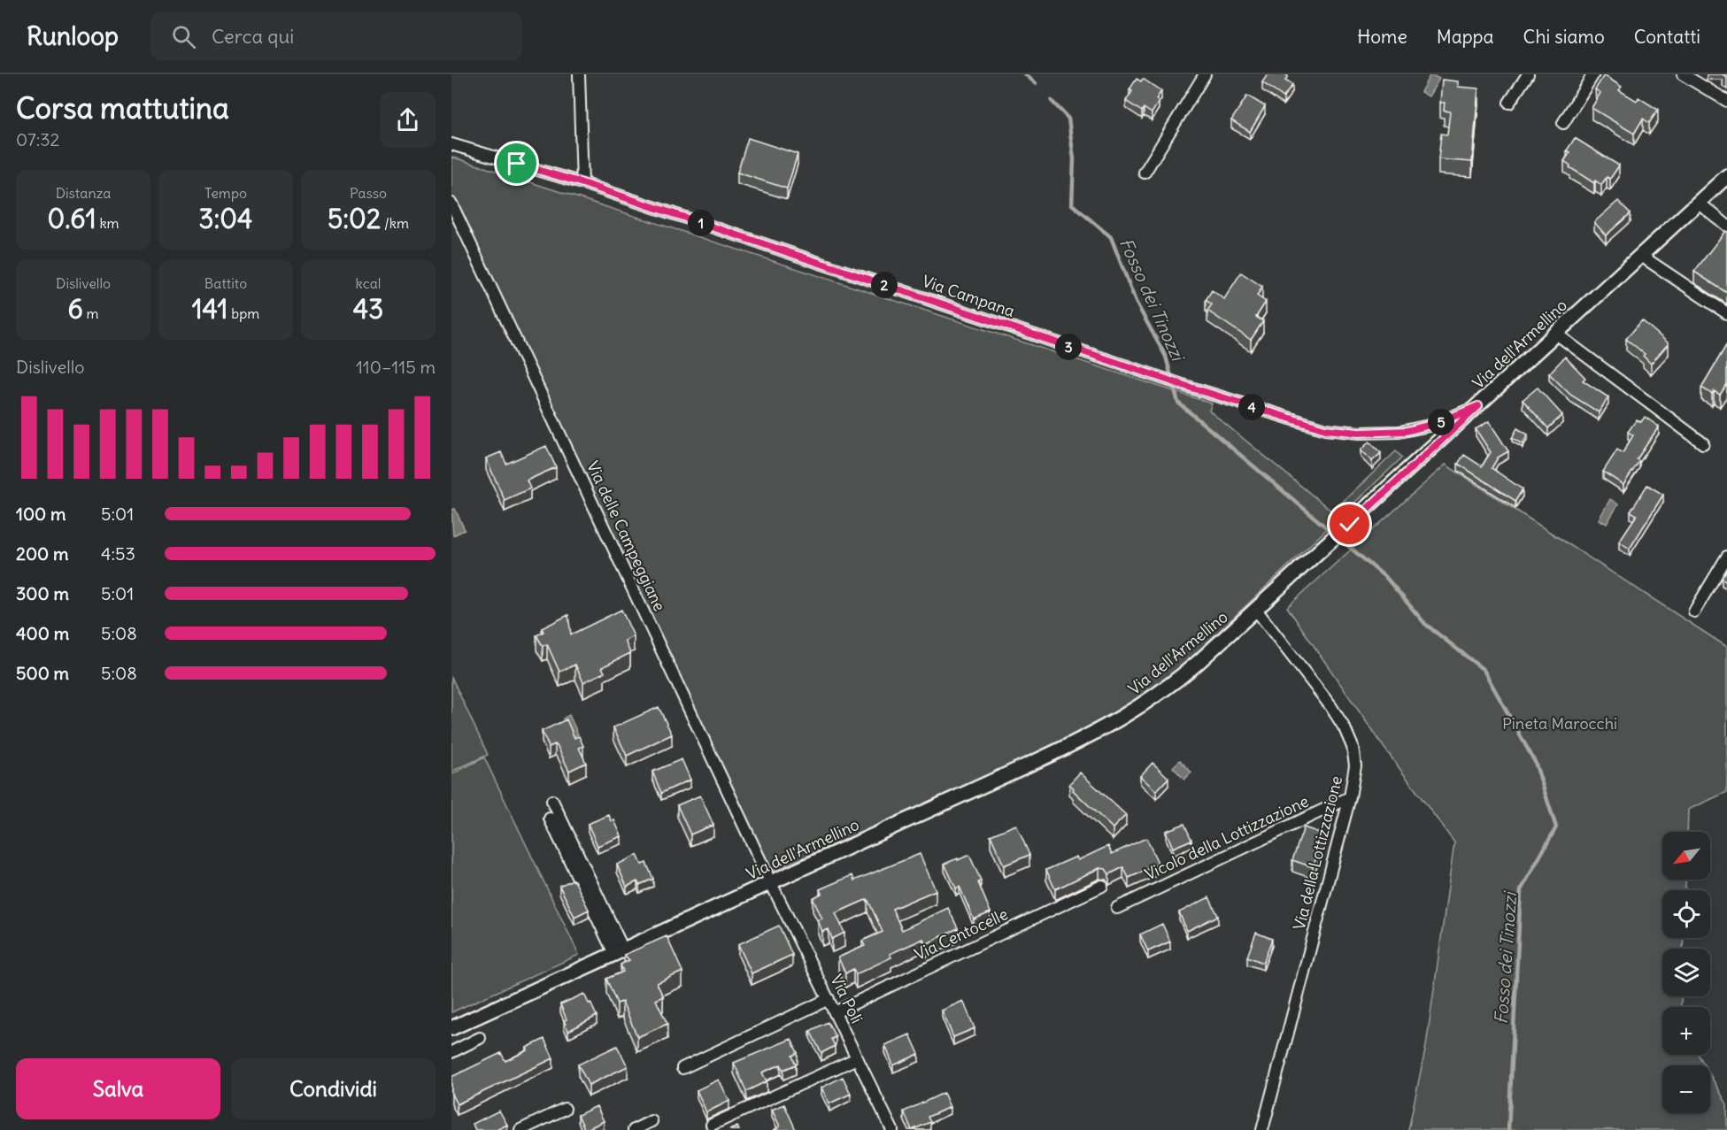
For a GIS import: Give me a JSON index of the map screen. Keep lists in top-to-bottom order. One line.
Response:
{"streets":{"street":["Via Campana","Via dell'Armellino","Via delle Campeggiane","Vicolo della Lottizzazione","Via della Lottizzazione","Via Centocelle","Via Poli"]},"crossings":[["Via Campana","Via dell'Armellino"],["Via dell'Armellino","Via delle Campeggiane"],["Via dell'Armellino","Via della Lottizzazione"],["Via dell'Armellino","Via Poli"],["Via delle Campeggiane","Via Poli"],["Vicolo della Lottizzazione","Via della Lottizzazione"],["Via Centocelle","Via Poli"]],"water":["Fosso dei Tinozzi"],"parks":["Pineta Marocchi"],"north":"bottom left","page":{"header":"Runloop","search":"Cerca qui","nav":["Home","Mappa","Chi siamo","Contatti"],"heading":["Corsa mattutina","07:32"],"stats":[["Distanza","0.61 km"],["Tempo","3:04"],["Passo","5:02 /km"],["Dislivello","6 m"],["Battito","141 bpm"],["kcal","43"]],"pins":["1","2","3","4","5"],"chart":["Dislivello","110–115 m"],"list":[{"name":"100 m","note":"5:01"},{"name":"200 m","note":"4:53"},{"name":"300 m","note":"5:01"},{"name":"400 m","note":"5:08"},{"name":"500 m","note":"5:08"}],"map_buttons":["+","−"],"buttons":["Salva","Condividi"]}}
